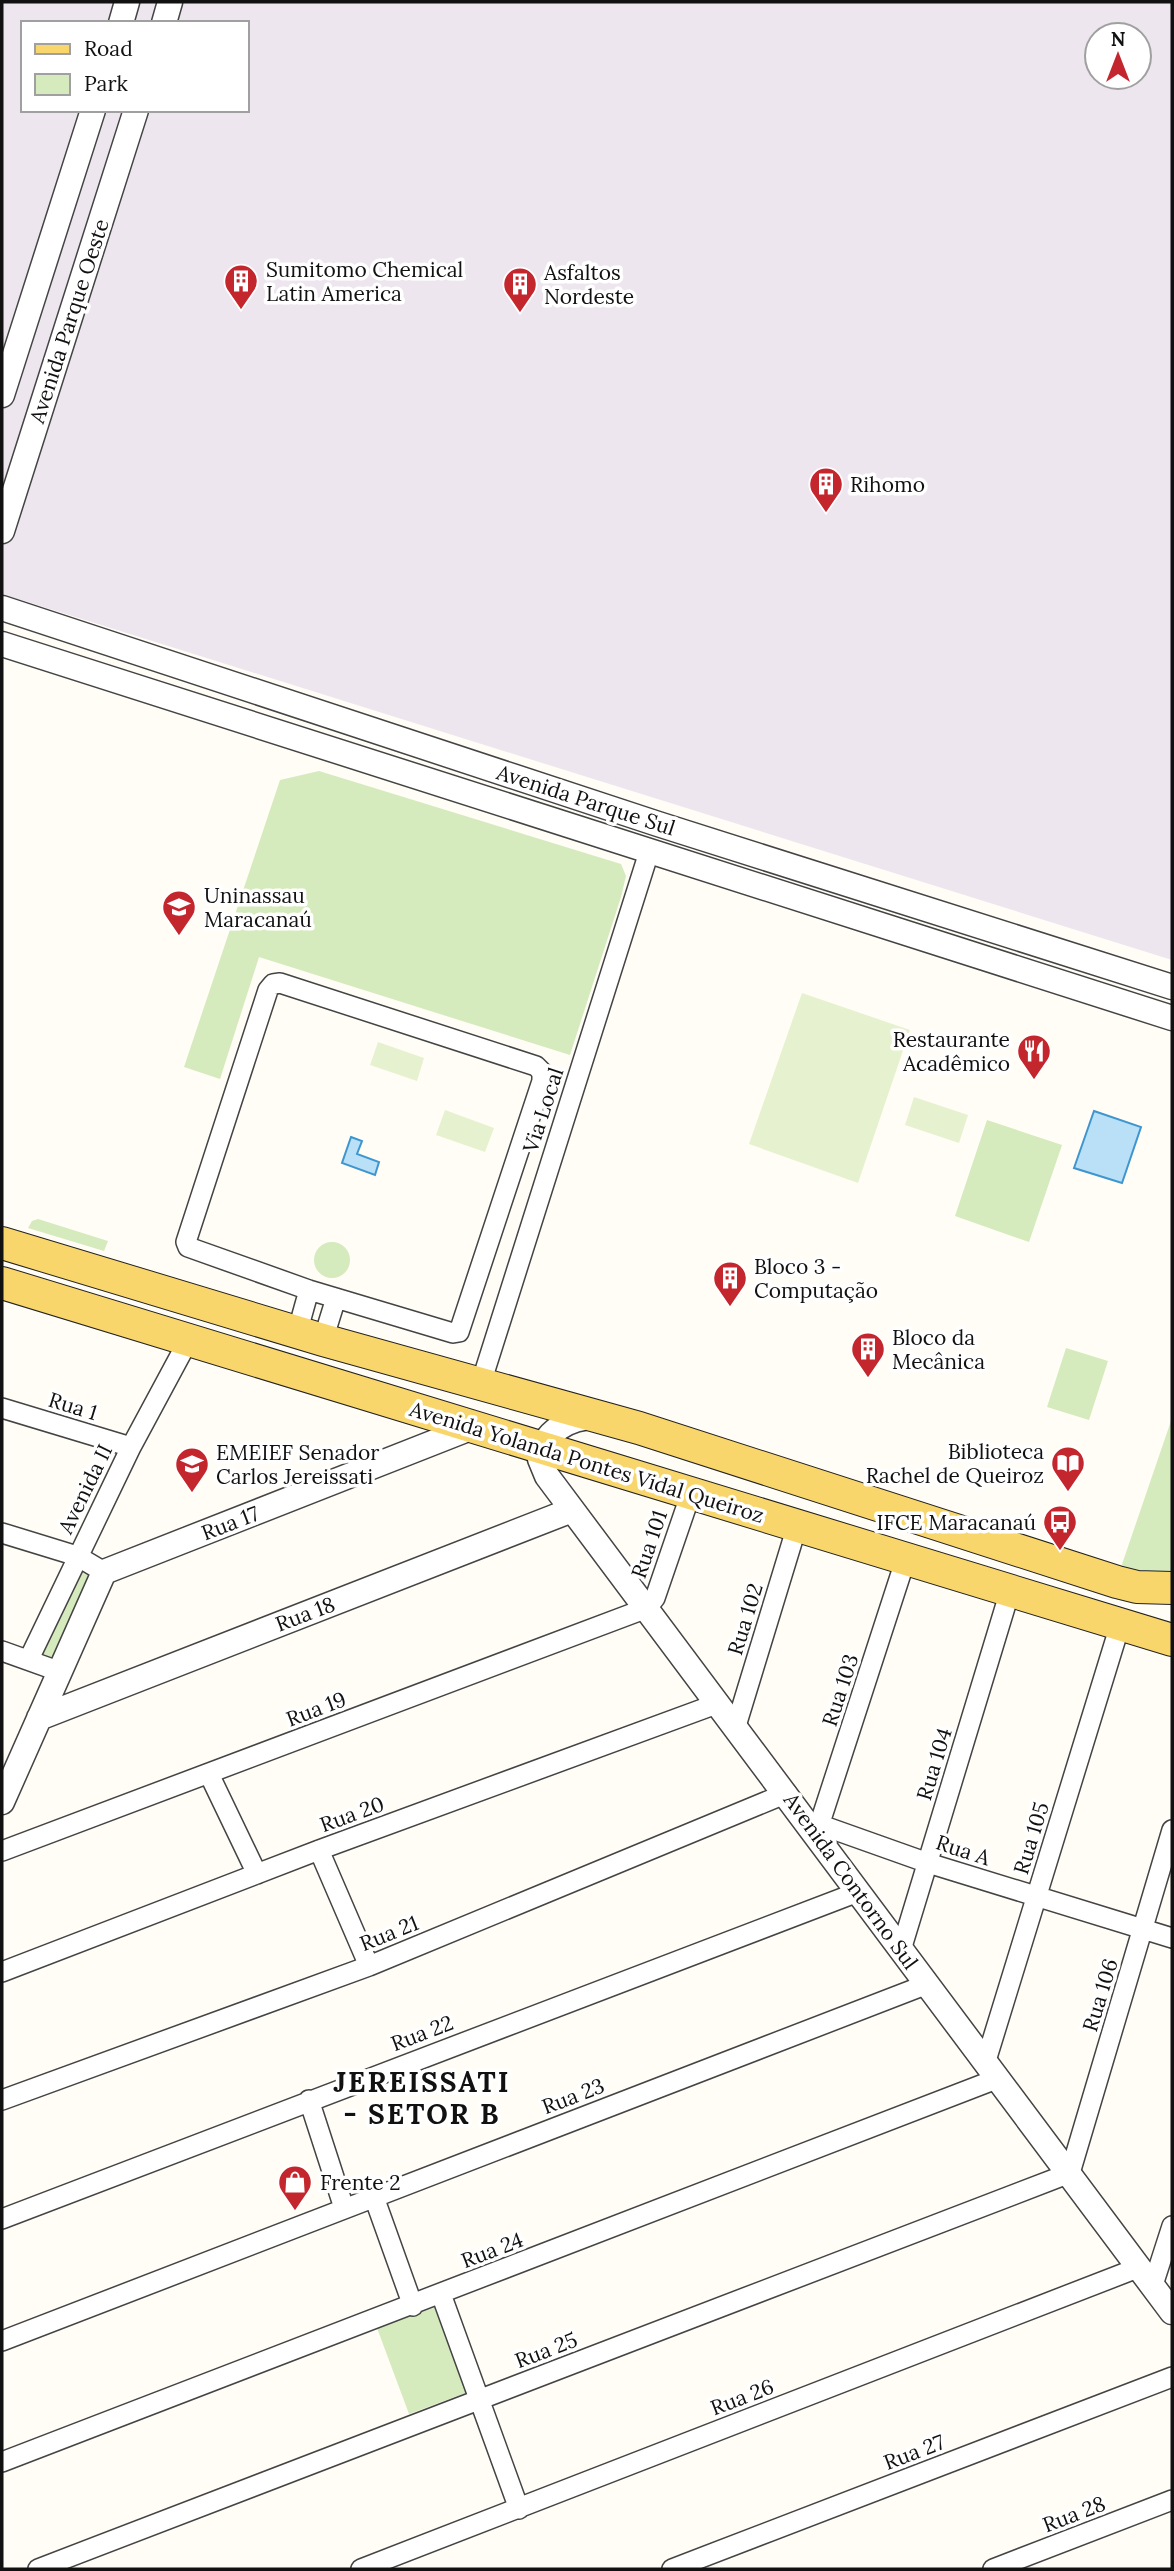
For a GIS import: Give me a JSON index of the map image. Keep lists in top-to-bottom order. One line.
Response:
{"streets":{"main road":["Avenida Yolanda Pontes Vidal Queiroz"],"street":["Avenida Parque Oeste","Avenida Parque Sul","Via Local","Rua 1","Avenida II","Rua 17","Rua 101","Rua 18","Rua 102","Rua 103","Rua 19","Rua 104","Rua 20","Rua 105","Rua A","Avenida Contorno Sul","Rua 21","Rua 106","Rua 22","Rua 23","Rua 24","Rua 25","Rua 26","Rua 27","Rua 28"]},"crossings":[["Avenida Parque Sul","Via Local"],["Via Local","Avenida Yolanda Pontes Vidal Queiroz"],["Rua 1","Avenida II"],["Avenida Yolanda Pontes Vidal Queiroz","Avenida II"],["Avenida Yolanda Pontes Vidal Queiroz","Rua 17"],["Avenida Yolanda Pontes Vidal Queiroz","Rua 101"],["Avenida Yolanda Pontes Vidal Queiroz","Rua 102"],["Avenida Yolanda Pontes Vidal Queiroz","Rua 103"],["Avenida Yolanda Pontes Vidal Queiroz","Rua 104"],["Avenida Yolanda Pontes Vidal Queiroz","Rua 105"],["Avenida Yolanda Pontes Vidal Queiroz","Avenida Contorno Sul"],["Rua 101","Rua 19"],["Rua 101","Avenida Contorno Sul"],["Rua 18","Avenida Contorno Sul"],["Rua 102","Avenida Contorno Sul"],["Rua 103","Rua A"],["Rua 103","Avenida Contorno Sul"],["Rua 19","Avenida Contorno Sul"],["Rua 104","Rua A"],["Rua 104","Avenida Contorno Sul"],["Rua 20","Avenida Contorno Sul"],["Rua 105","Rua A"],["Rua 105","Avenida Contorno Sul"],["Rua 105","Rua 24"],["Rua A","Avenida Contorno Sul"],["Rua A","Rua 106"],["Avenida Contorno Sul","Rua 21"],["Avenida Contorno Sul","Rua 106"],["Avenida Contorno Sul","Rua 22"],["Avenida Contorno Sul","Rua 23"],["Avenida Contorno Sul","Rua 24"],["Avenida Contorno Sul","Rua 25"],["Avenida Contorno Sul","Rua 26"],["Rua 106","Rua 25"]],"districts":["JEREISSATI - SETOR B"],"places":{"building":["Sumitomo Chemical Latin America","Asfaltos Nordeste","Rihomo","Bloco 3 - Computação","Bloco da Mecânica"],"school or university":["Uninassau Maracanaú","EMEIEF Senador Carlos Jereissati"],"restaurant":["Restaurante Acadêmico"],"library":["Biblioteca Rachel de Queiroz"],"bus stop":["IFCE Maracanaú"],"shop":["Frente 2"]},"legend":["Road","Park"],"north":"top"}
